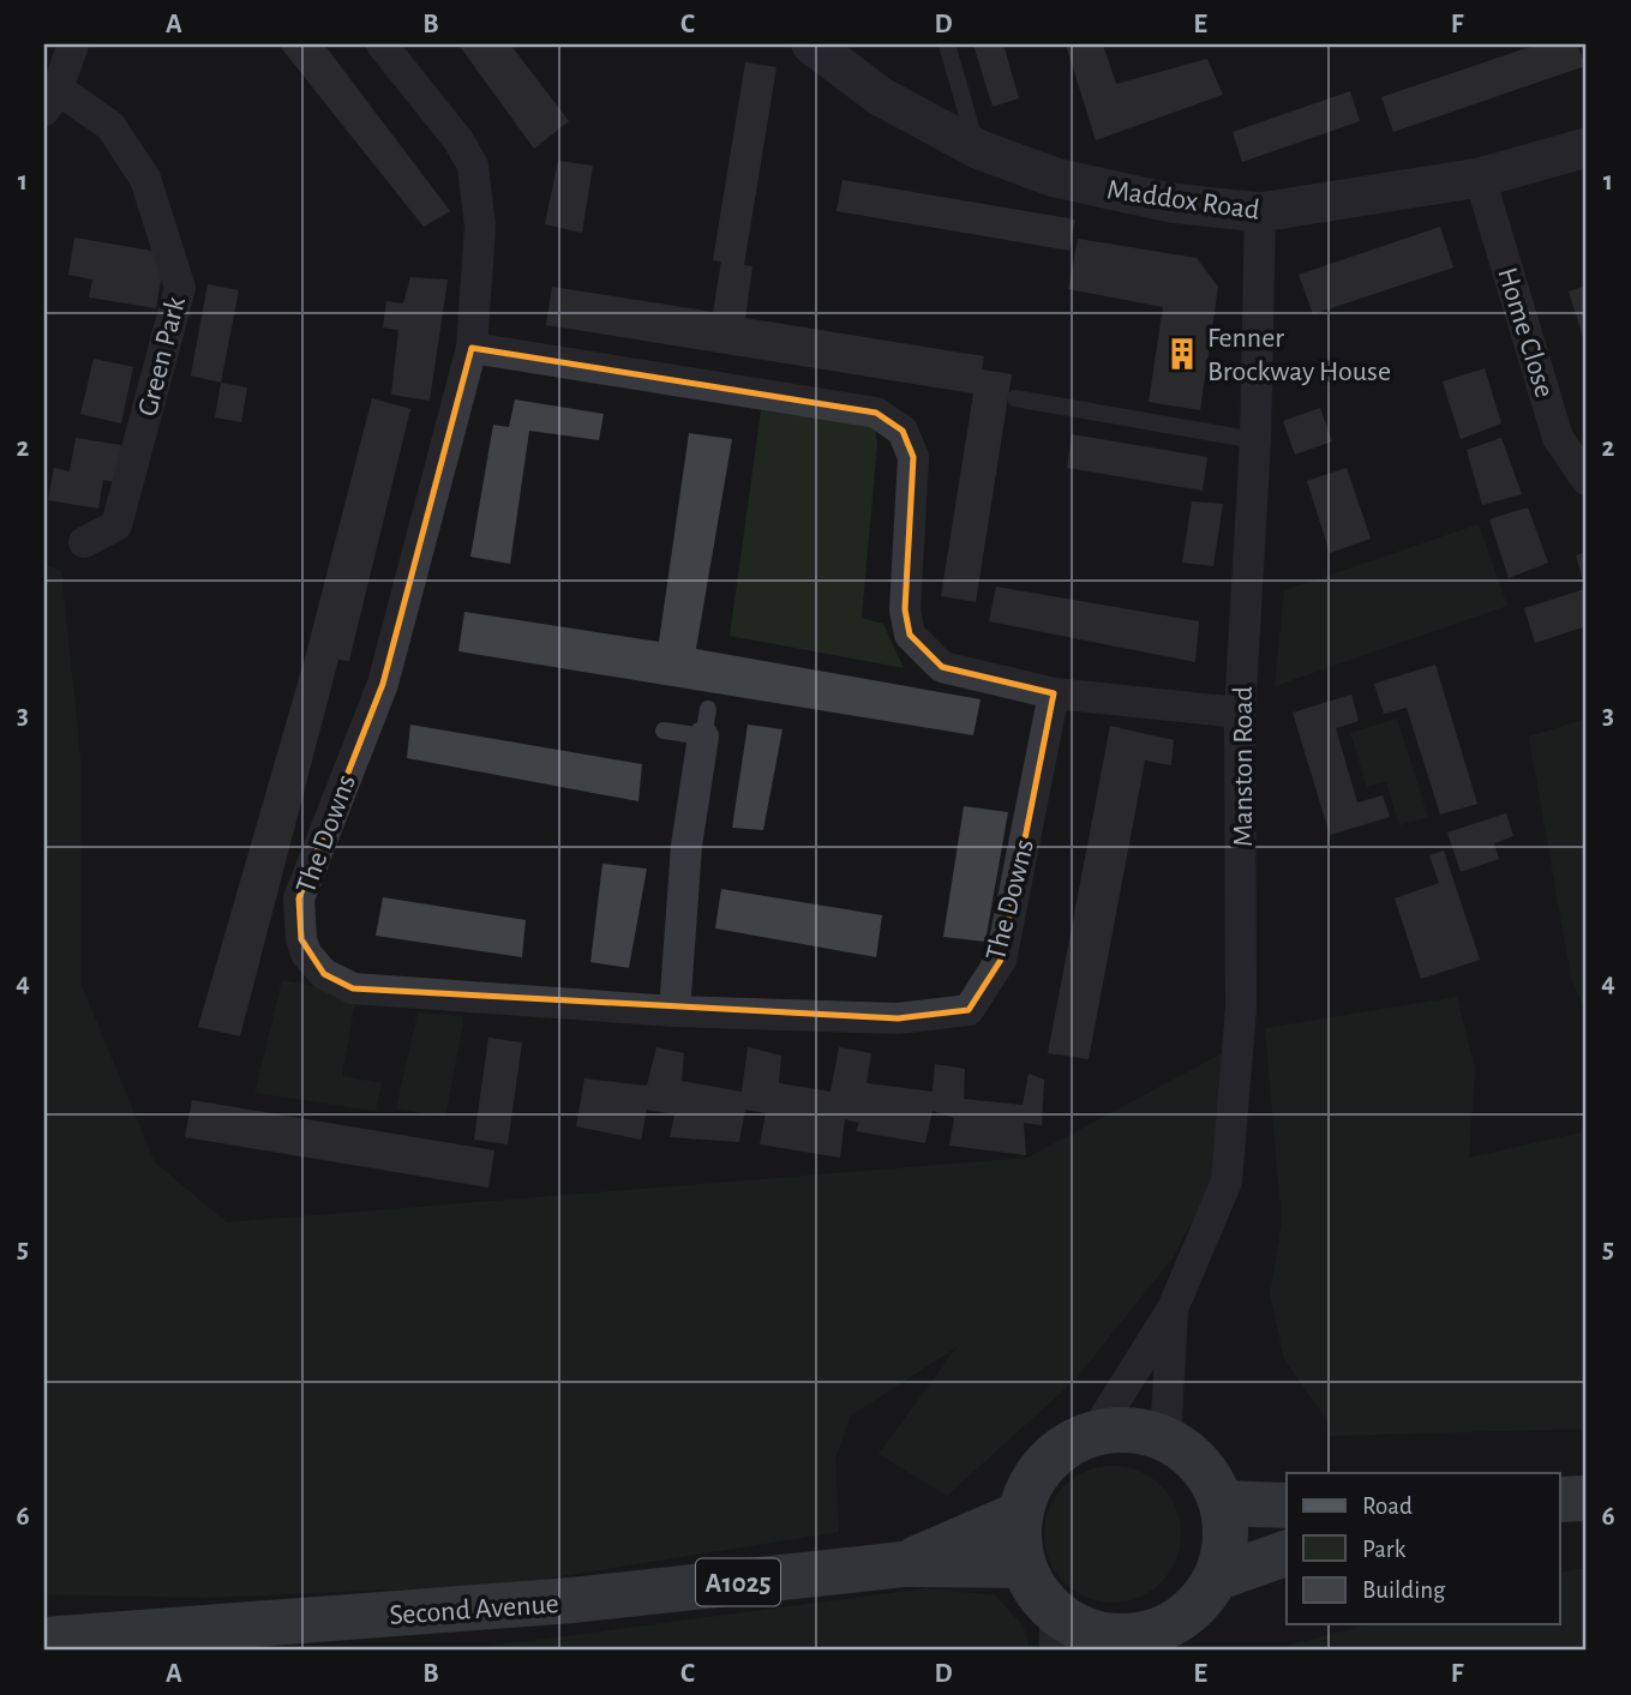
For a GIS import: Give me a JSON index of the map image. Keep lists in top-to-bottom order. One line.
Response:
{"streets":{"main road":["A1025","Second Avenue"],"street":["Maddox Road","Home Close","Green Park","Manston Road","The Downs"]},"crossings":[["Maddox Road","Home Close"],["Maddox Road","Manston Road"],["Manston Road","Second Avenue"]],"places":{"building":["Fenner Brockway House"]},"legend":["Road","Park","Building"],"grid":{"columns":["A","B","C","D","E","F"],"rows":["1","2","3","4","5","6"]}}
